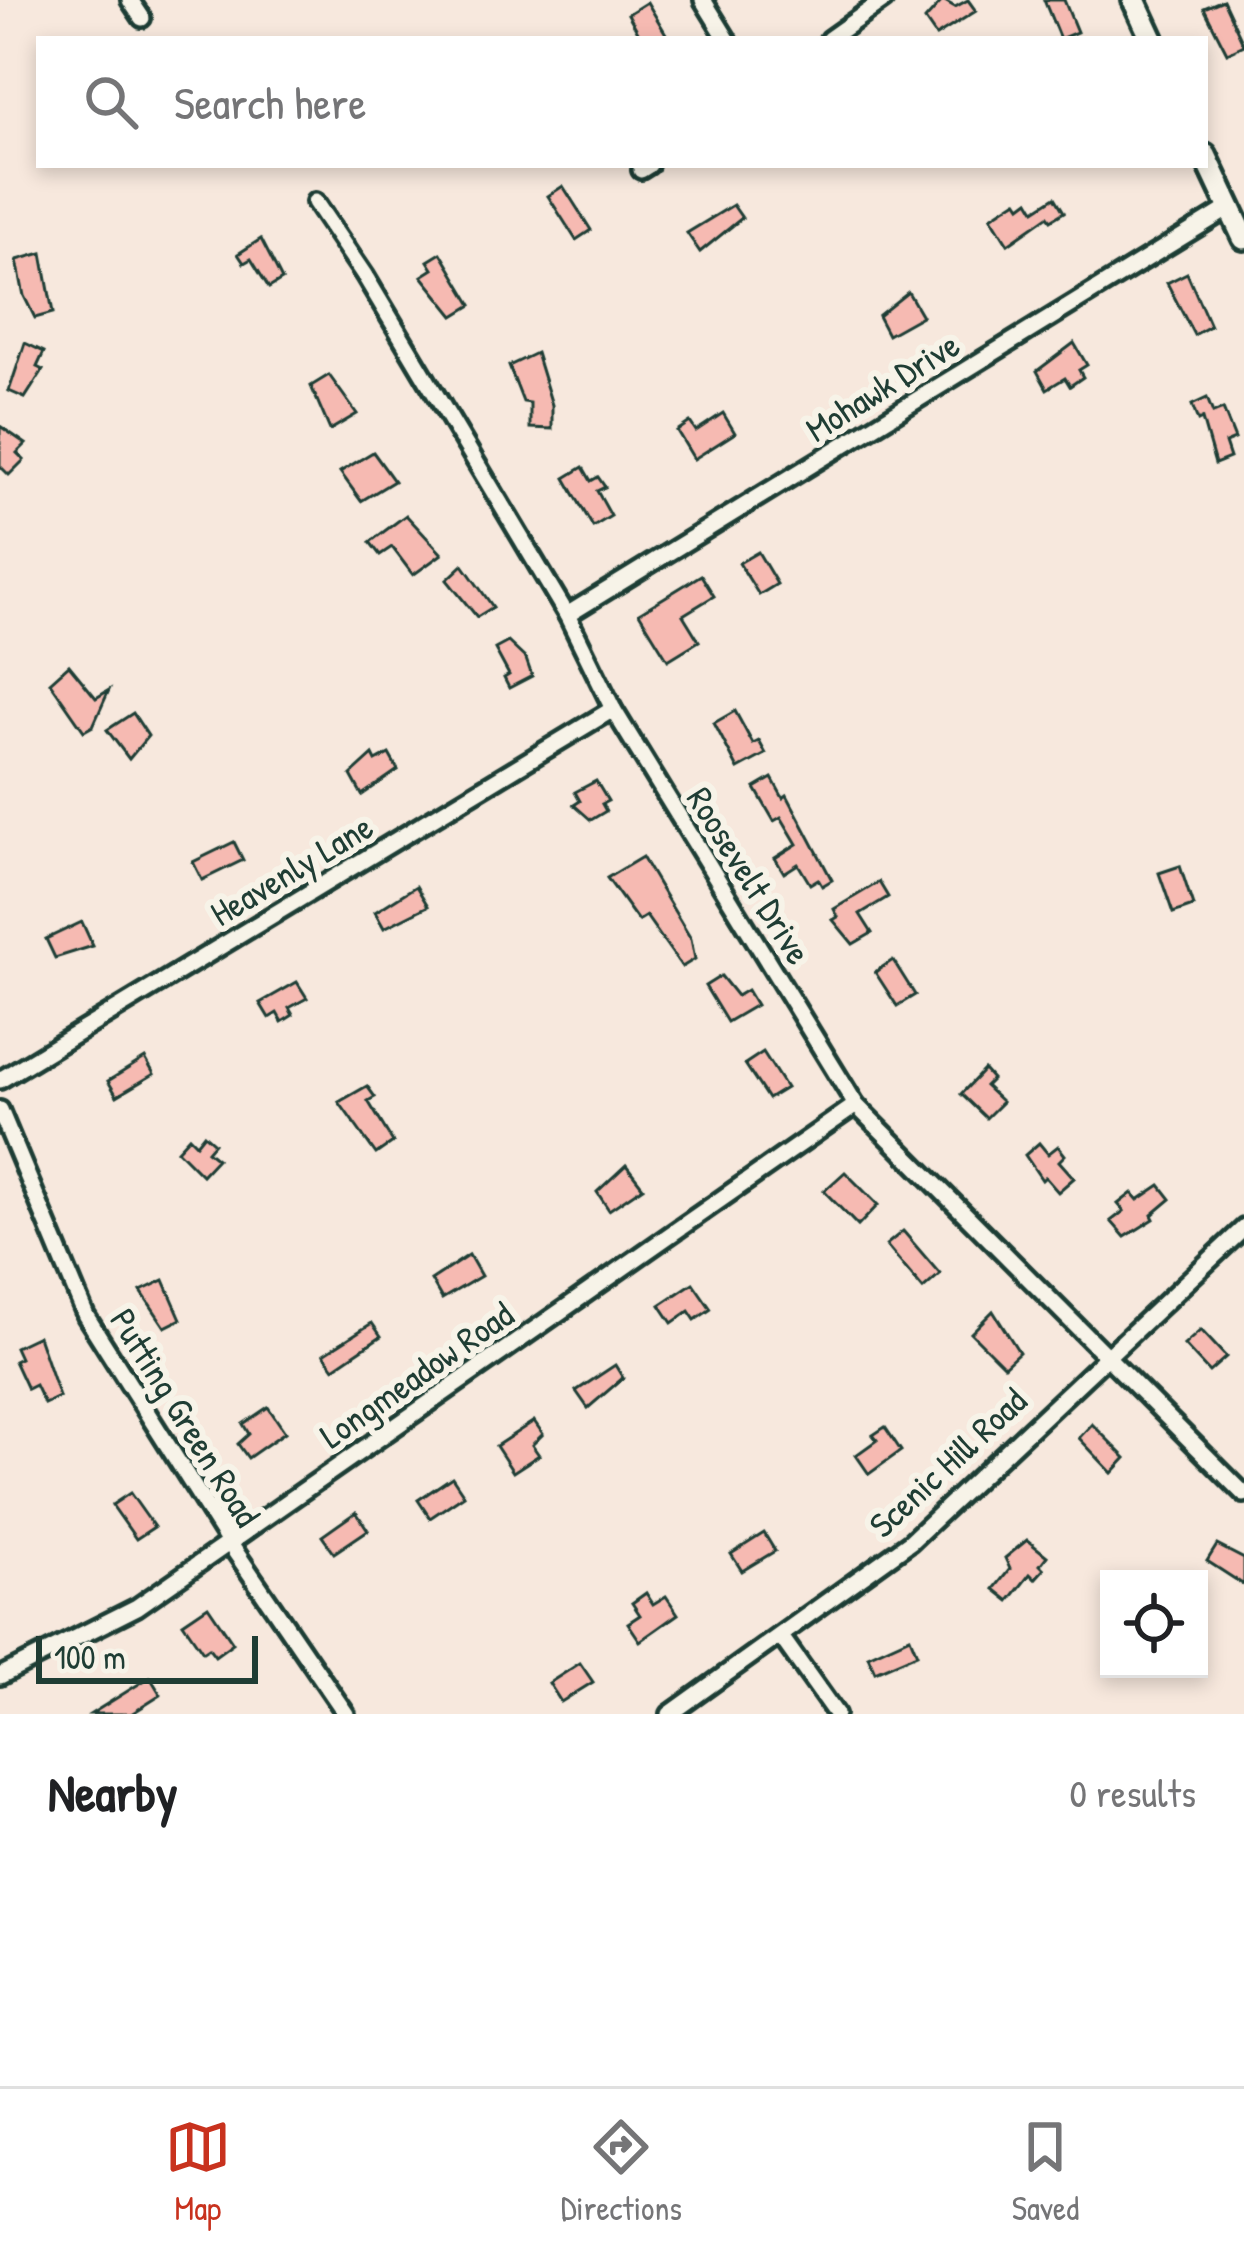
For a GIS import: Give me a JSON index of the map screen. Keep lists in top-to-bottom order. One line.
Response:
{"streets":{"street":["Mohawk Drive","Heavenly Lane","Roosevelt Drive","Longmeadow Road","Putting Green Road","Scenic Hill Road"]},"crossings":[["Mohawk Drive","Roosevelt Drive"],["Heavenly Lane","Roosevelt Drive"],["Roosevelt Drive","Longmeadow Road"],["Roosevelt Drive","Scenic Hill Road"],["Longmeadow Road","Putting Green Road"]],"scale_bar":"100 m","page":{"search":"Search here","scale":"100 m","heading":["Nearby","0 results"],"nav":["Map","Directions","Saved"]}}
